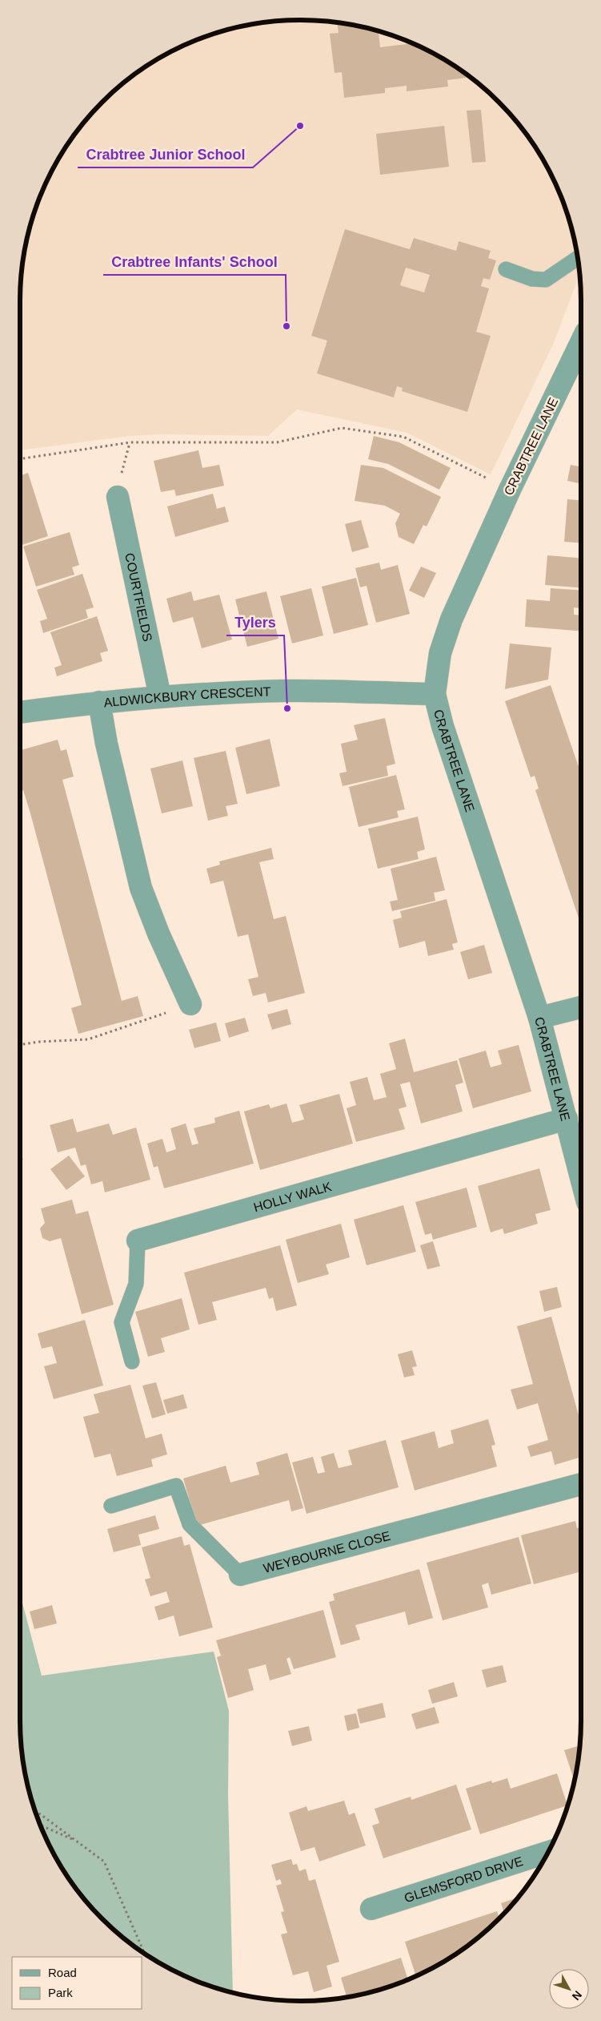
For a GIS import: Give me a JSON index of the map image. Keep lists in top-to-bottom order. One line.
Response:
{"streets":{"street":["CRABTREE LANE","COURTFIELDS","ALDWICKBURY CRESCENT","HOLLY WALK","WEYBOURNE CLOSE","GLEMSFORD DRIVE"]},"crossings":[["CRABTREE LANE","ALDWICKBURY CRESCENT"],["CRABTREE LANE","HOLLY WALK"],["COURTFIELDS","ALDWICKBURY CRESCENT"]],"places":["Crabtree Junior School","Crabtree Infants' School","Tylers"],"legend":["Road","Park"],"north":"bottom right"}
